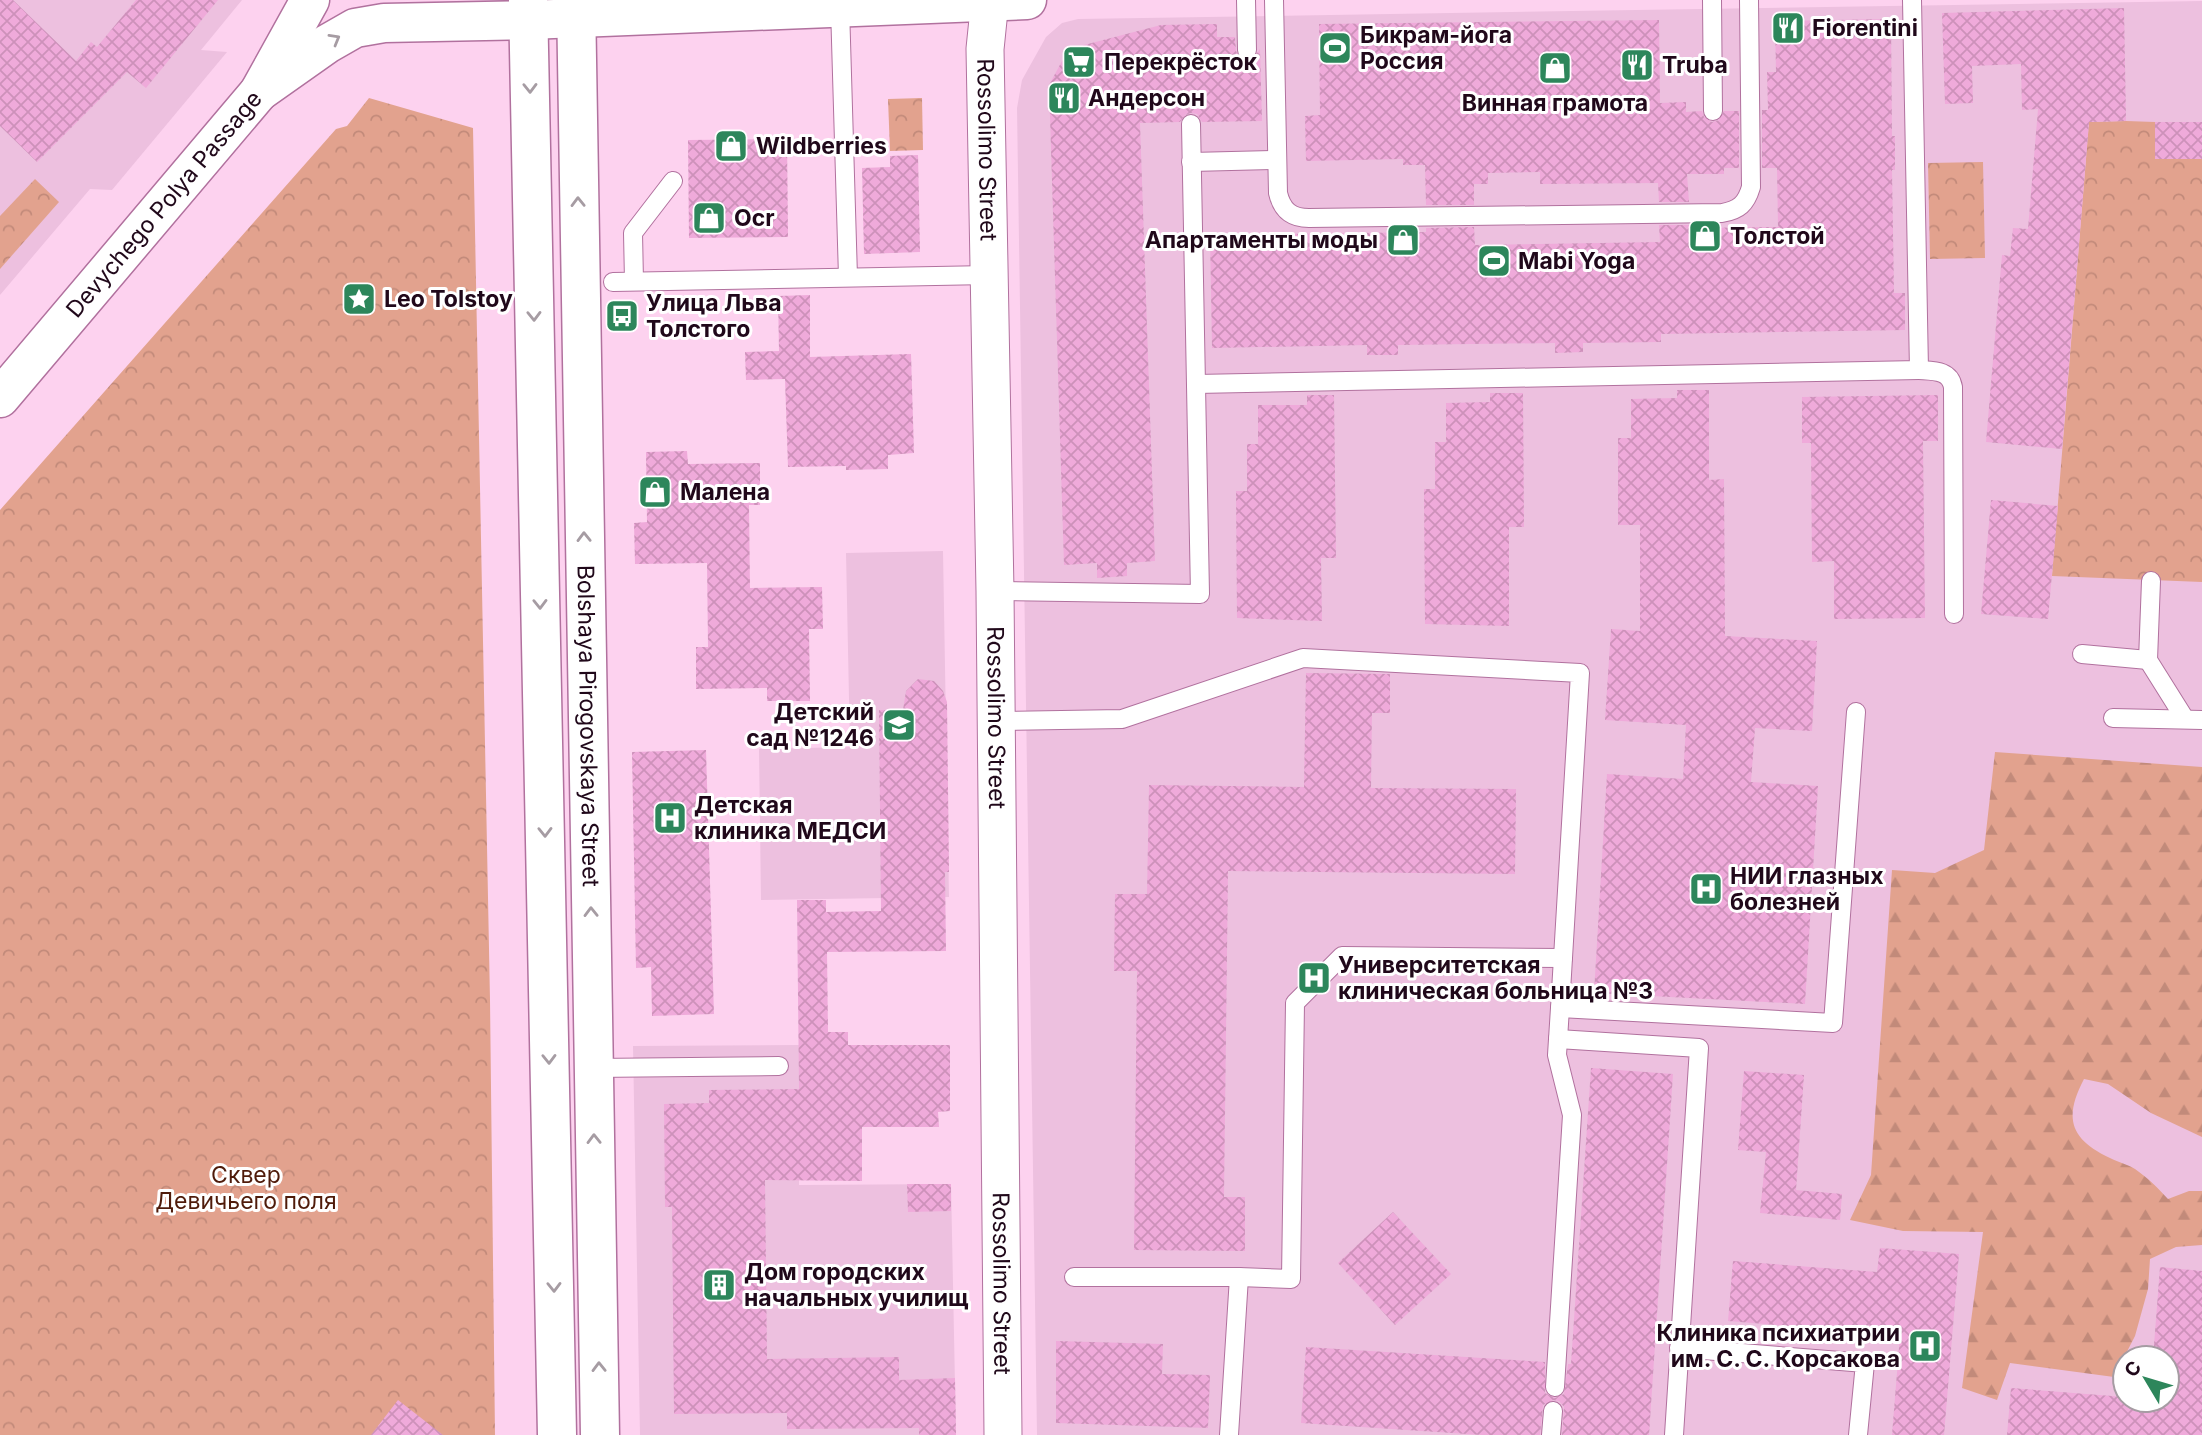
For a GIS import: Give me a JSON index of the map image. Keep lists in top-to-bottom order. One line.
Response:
{"streets":{"main road":["Devychego Polya Passage","Bolshaya Pirogovskaya Street"],"street":["Rossolimo Street"]},"parks":["Сквер Девичьего поля"],"places":{"restaurant":["Fiorentini","Truba","Андерсон"],"sports":["Бикрам-йога Россия","Mabi Yoga"],"supermarket":["Перекрёсток"],"shop":["Винная грамота","Wildberries","Ocr","Толстой","Апартаменты моды","Малена"],"place":["Leo Tolstoy"],"bus stop":["Улица Льва Толстого"],"school or university":["Детский сад №1246"],"hospital":["Детская клиника МЕДСИ","НИИ глазных болезней","Университетская клиническая больница №3","Клиника психиатрии им. С. С. Корсакова"],"building":["Дом городских начальных училищ"]},"north":"top left"}
